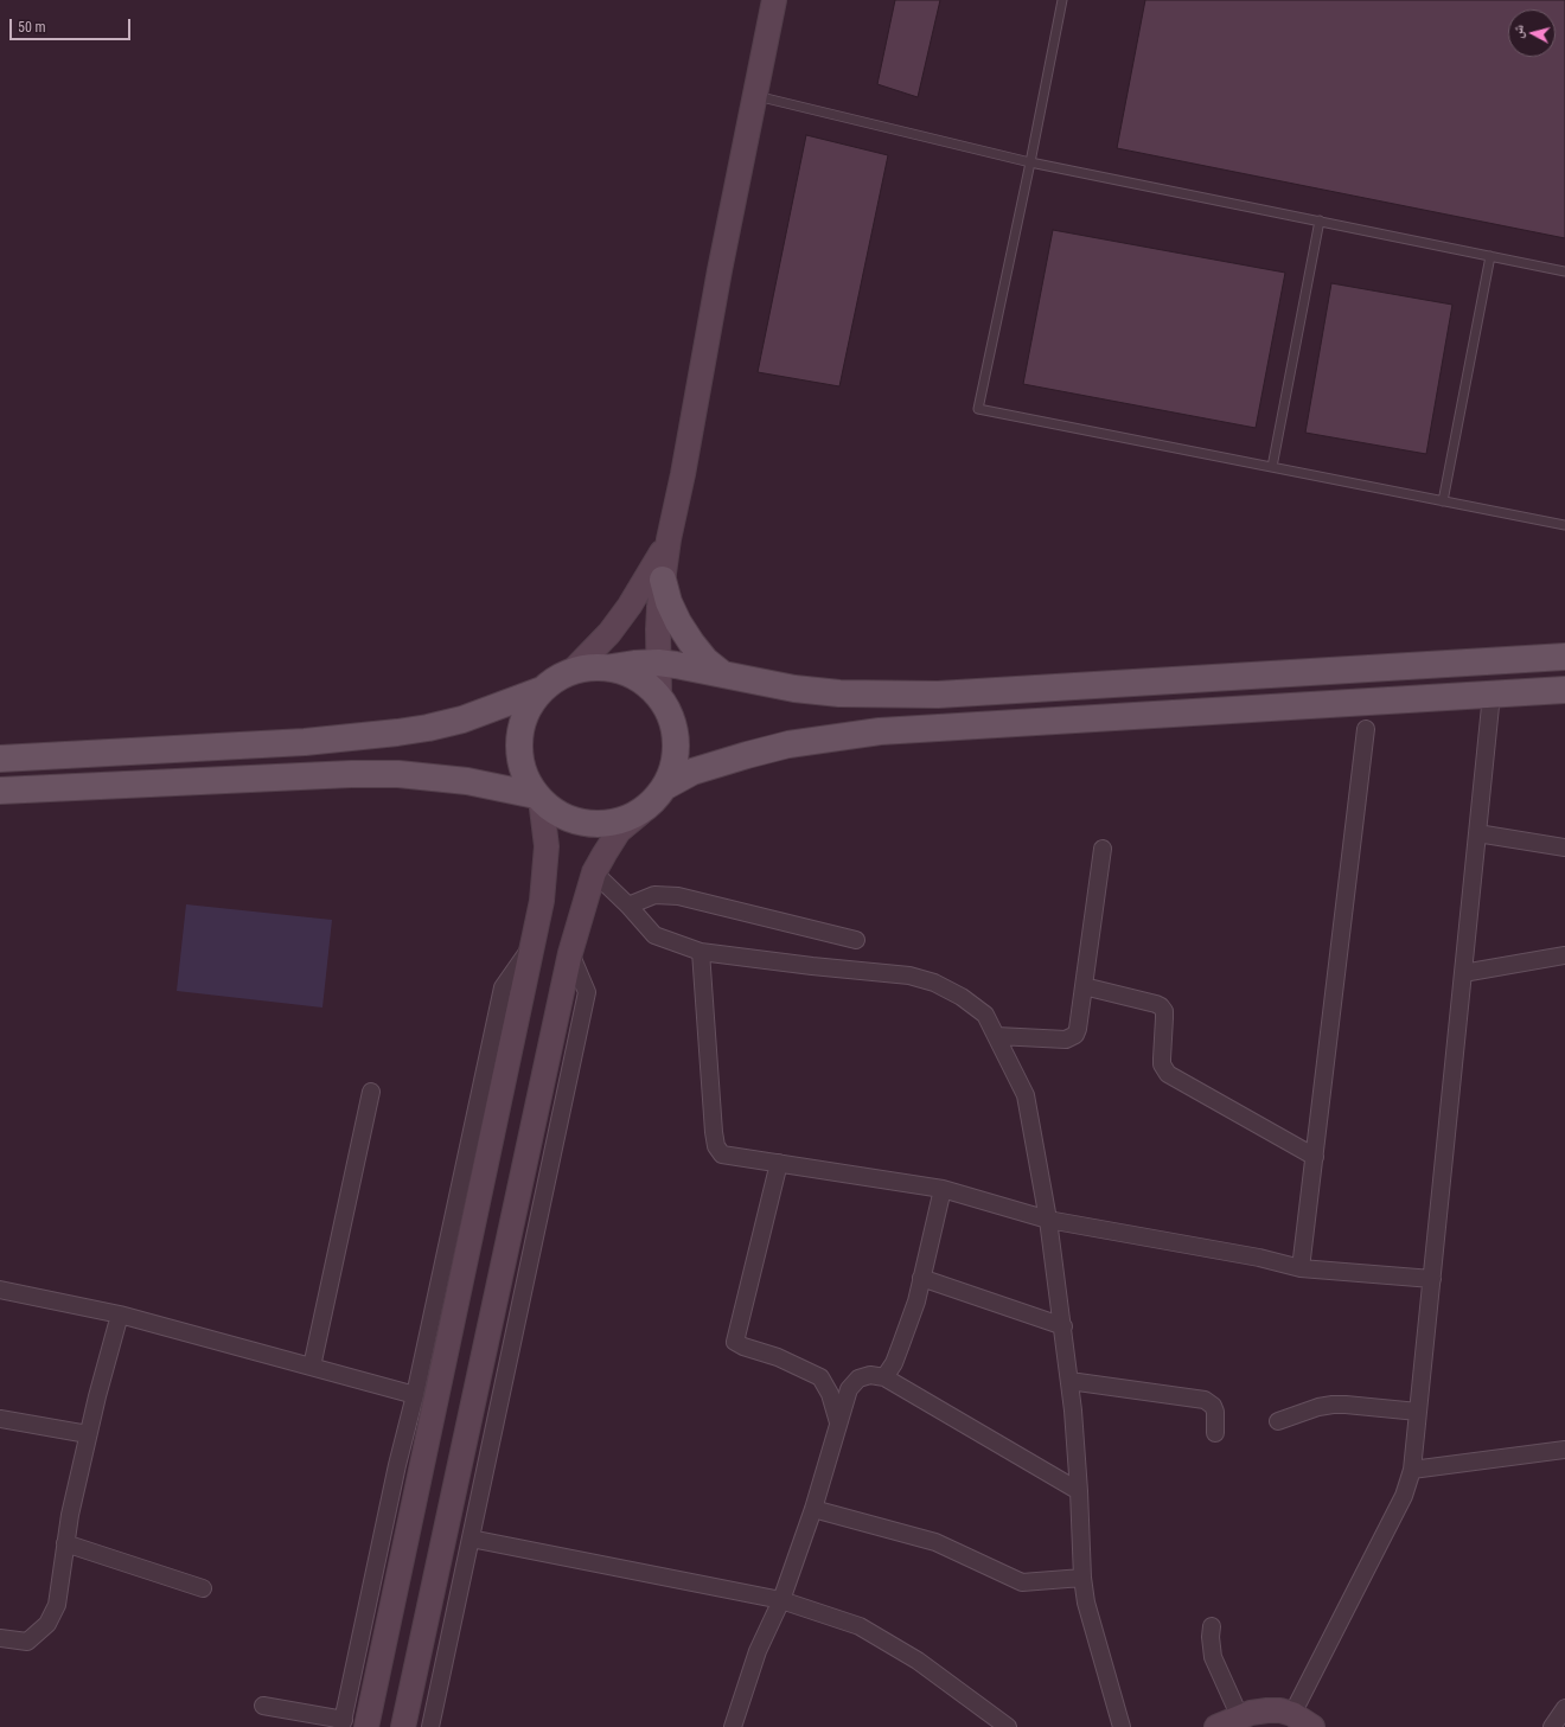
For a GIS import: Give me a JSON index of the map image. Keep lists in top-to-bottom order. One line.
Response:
{"scale_bar":"50 m","north":"left"}
